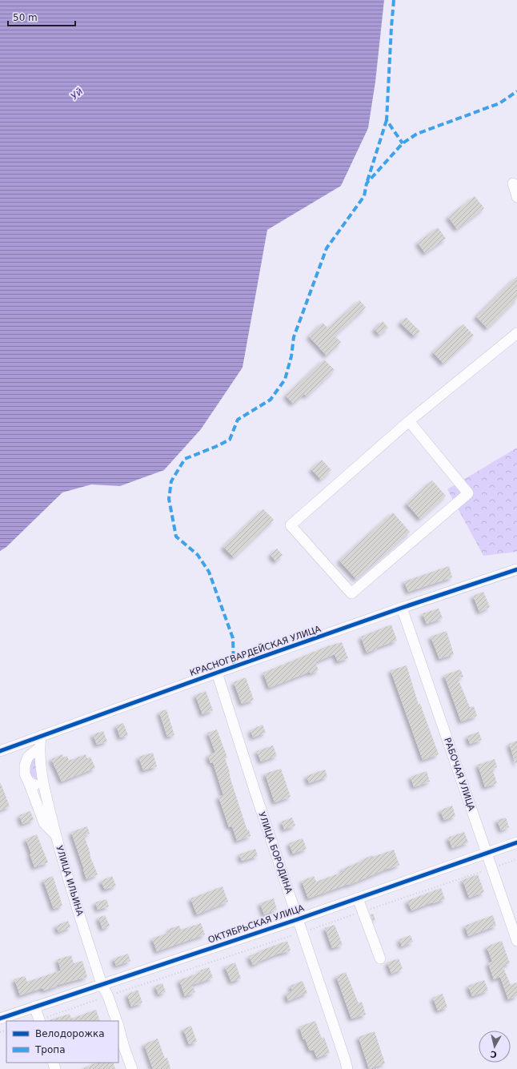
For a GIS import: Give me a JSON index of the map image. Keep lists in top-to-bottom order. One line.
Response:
{"streets":{"street":["КРАСНОГВАРДЕЙСКАЯ УЛИЦА","РАБОЧАЯ УЛИЦА","УЛИЦА БОРОДИНА","УЛИЦА ИЛЬИНА","ОКТЯБРЬСКАЯ УЛИЦА"]},"crossings":[["КРАСНОГВАРДЕЙСКАЯ УЛИЦА","РАБОЧАЯ УЛИЦА"],["КРАСНОГВАРДЕЙСКАЯ УЛИЦА","УЛИЦА БОРОДИНА"],["КРАСНОГВАРДЕЙСКАЯ УЛИЦА","УЛИЦА ИЛЬИНА"],["РАБОЧАЯ УЛИЦА","ОКТЯБРЬСКАЯ УЛИЦА"],["УЛИЦА БОРОДИНА","ОКТЯБРЬСКАЯ УЛИЦА"],["УЛИЦА ИЛЬИНА","ОКТЯБРЬСКАЯ УЛИЦА"]],"water":["Уй"],"legend":["Велодорожка","Тропа"],"scale_bar":"50 m","north":"bottom"}
